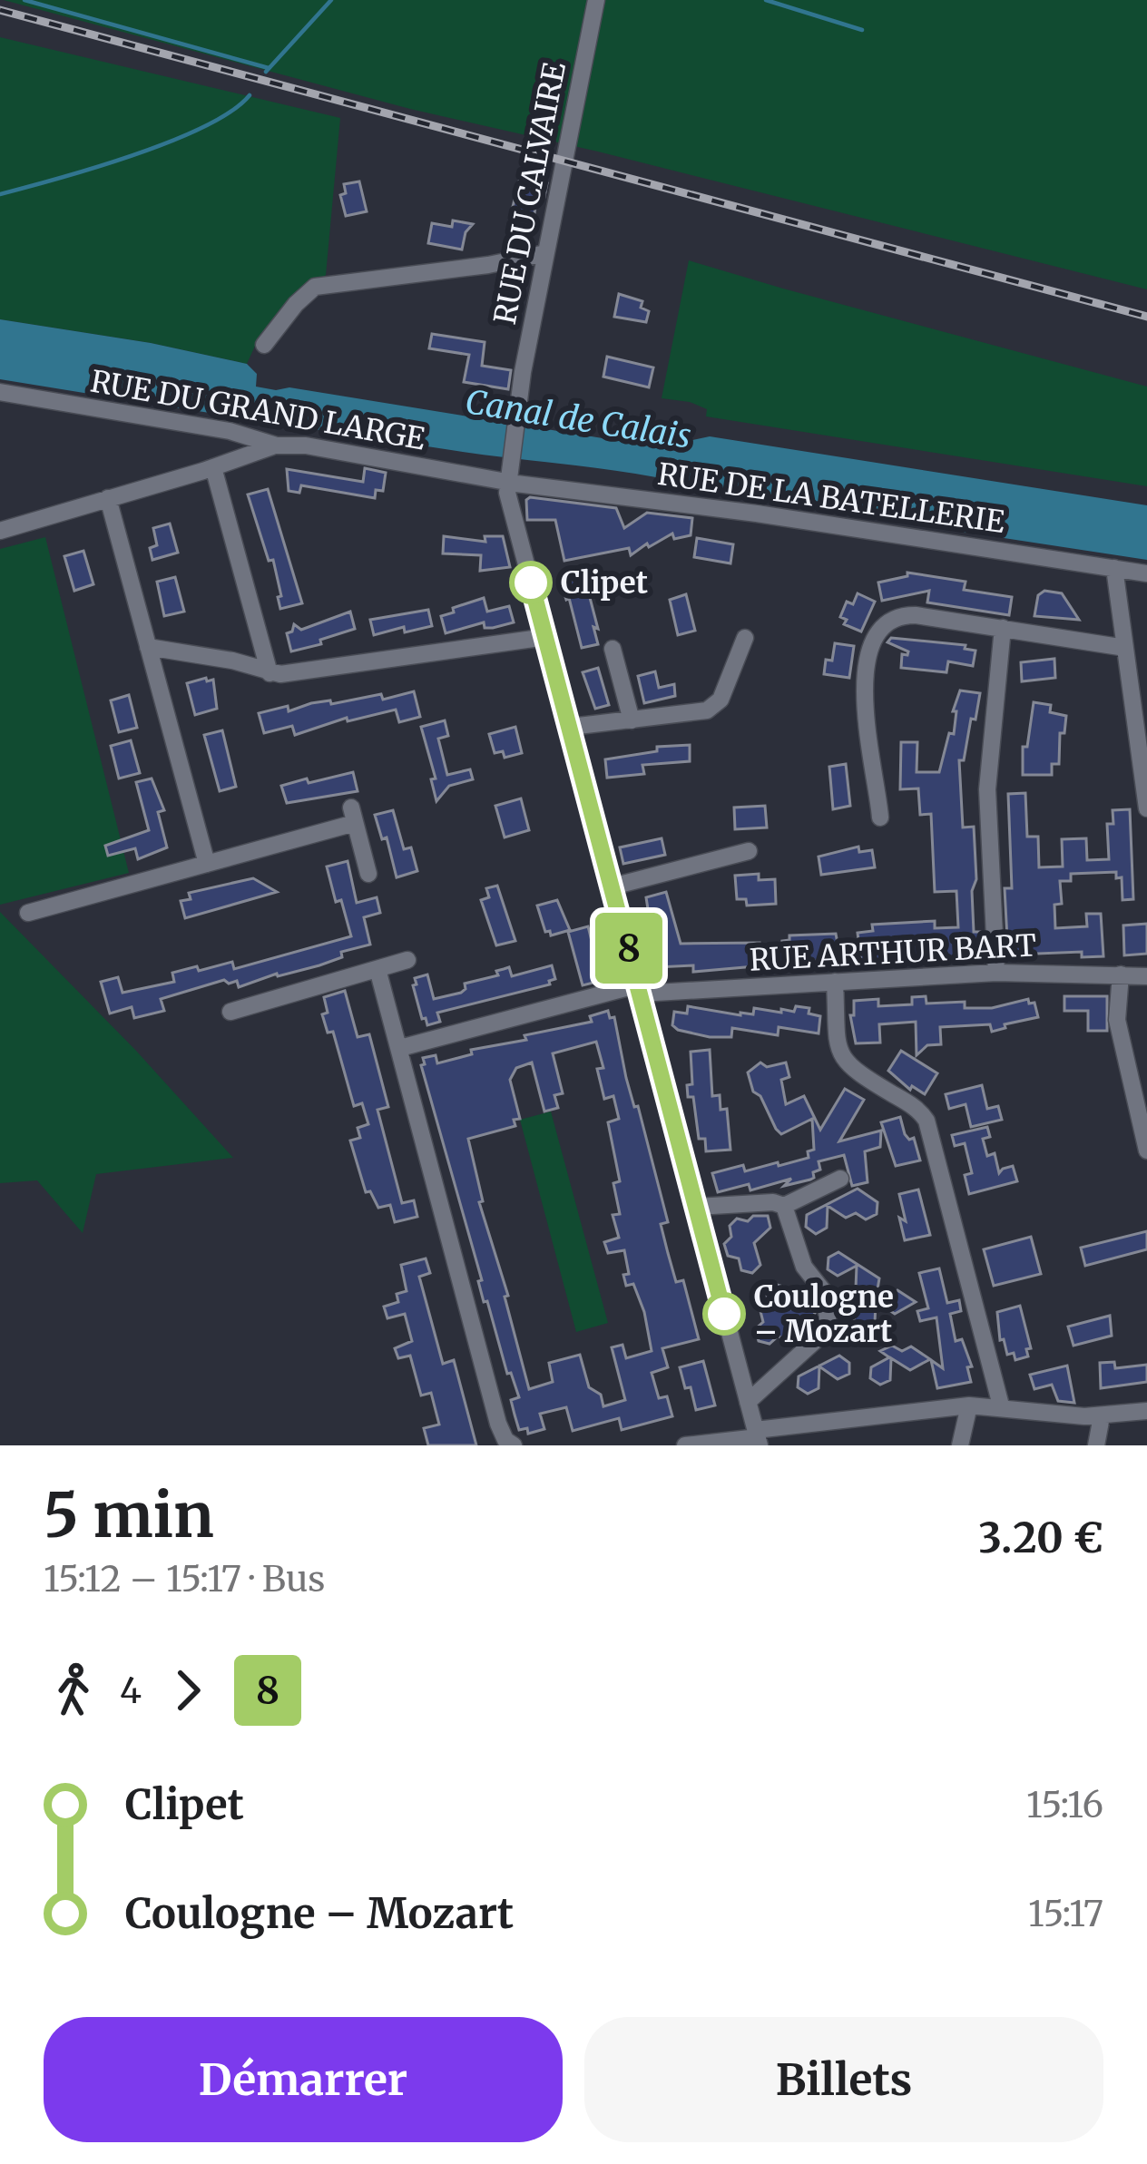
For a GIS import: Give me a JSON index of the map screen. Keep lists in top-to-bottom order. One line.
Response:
{"streets":{"street":["RUE DU CALVAIRE","RUE DU GRAND LARGE","RUE DE LA BATELLERIE","RUE ARTHUR BART"]},"crossings":[["RUE DU CALVAIRE","RUE DU GRAND LARGE"],["RUE DU CALVAIRE","RUE DE LA BATELLERIE"],["RUE DU GRAND LARGE","RUE DE LA BATELLERIE"]],"water":["Canal de Calais"],"places":["Clipet","Coulogne – Mozart"],"lines":["bus line 8"],"page":{"on_map":"8","heading":["5 min","15:12 – 15:17 · Bus","3.20 €"],"legs":["4","8"],"list":[{"name":"Clipet","value":"15:16"},{"name":"Coulogne – Mozart","value":"15:17"}],"buttons":["Démarrer","Billets"]}}
